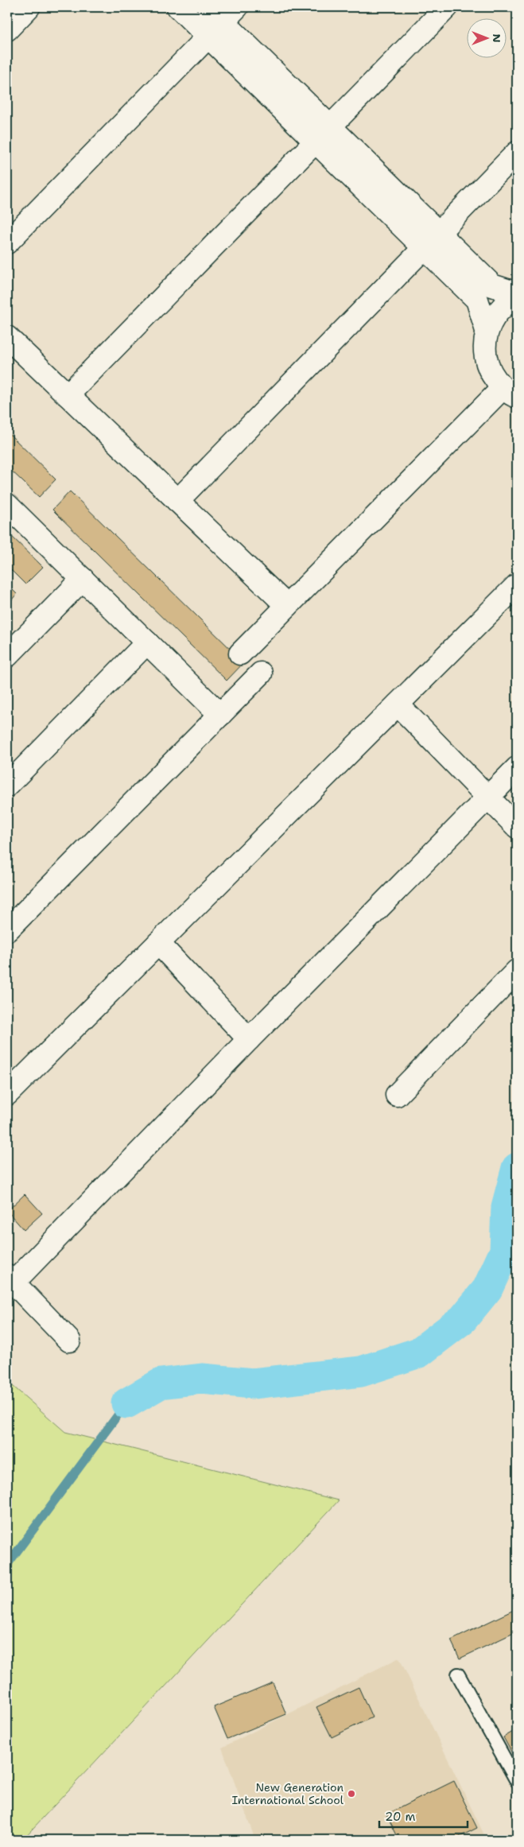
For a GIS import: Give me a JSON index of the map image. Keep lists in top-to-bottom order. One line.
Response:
{"places":["New Generation International School"],"scale_bar":"20 m","north":"right"}
